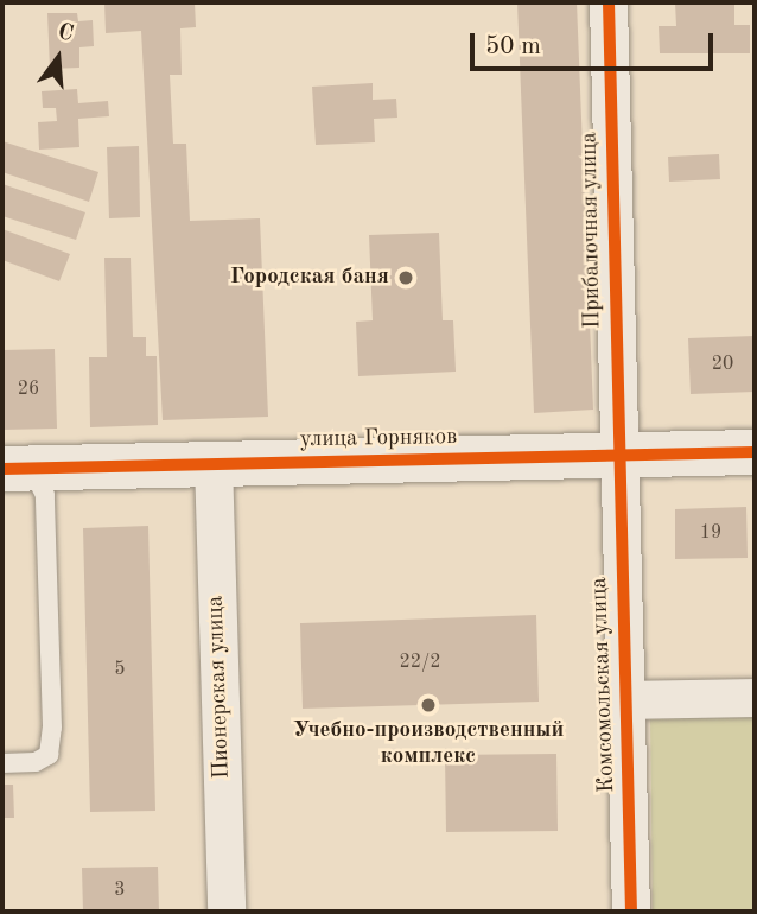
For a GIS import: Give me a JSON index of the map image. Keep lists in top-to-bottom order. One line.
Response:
{"streets":{"street":["Прибалочная улица","улица Горняков","Комсомольская улица","Пионерская улица"]},"crossings":[["Прибалочная улица","улица Горняков"],["Прибалочная улица","Комсомольская улица"],["улица Горняков","Комсомольская улица"],["улица Горняков","Пионерская улица"]],"places":["Городская баня","Учебно-производственный комплекс"],"house_numbers":["20","26","19","22/2","5","3"],"scale_bar":"50 m","north":"top"}
